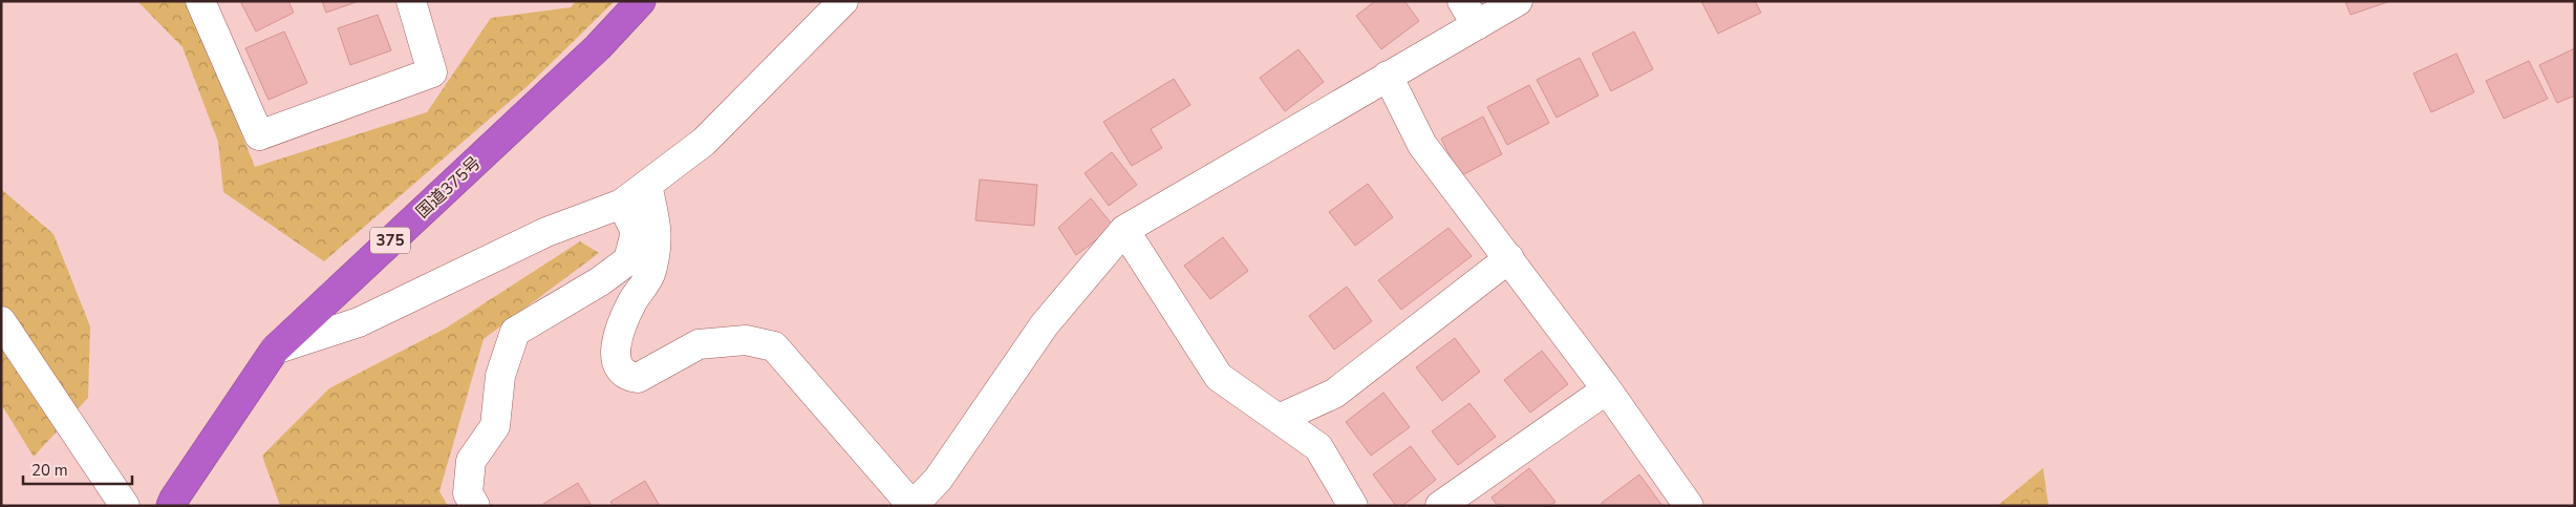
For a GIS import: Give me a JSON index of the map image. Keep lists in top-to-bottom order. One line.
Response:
{"streets":{"highway":["国道375号","375"]},"scale_bar":"20 m"}
